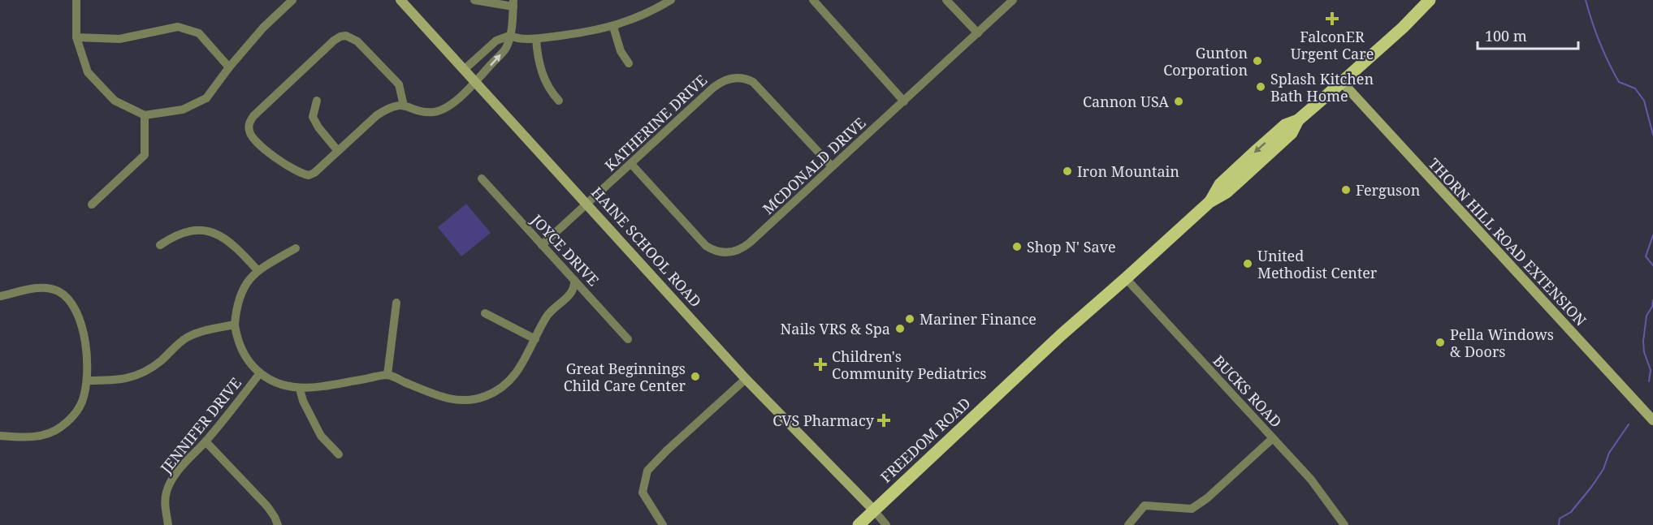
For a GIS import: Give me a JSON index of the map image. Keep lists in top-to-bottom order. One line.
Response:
{"streets":{"main road":["FREEDOM ROAD"],"street":["KATHERINE DRIVE","MCDONALD DRIVE","THORN HILL ROAD EXTENSION","HAINE SCHOOL ROAD","JOYCE DRIVE","BUCKS ROAD","JENNIFER DRIVE"]},"crossings":[["KATHERINE DRIVE","MCDONALD DRIVE"],["KATHERINE DRIVE","HAINE SCHOOL ROAD"],["KATHERINE DRIVE","JOYCE DRIVE"],["THORN HILL ROAD EXTENSION","FREEDOM ROAD"],["HAINE SCHOOL ROAD","FREEDOM ROAD"],["BUCKS ROAD","FREEDOM ROAD"]],"places":{"health":["FalconER Urgent Care","Children's Community Pediatrics","CVS Pharmacy"],"other":["Gunton Corporation","Splash Kitchen Bath Home","Cannon USA","Iron Mountain","Ferguson","Shop N' Save","United Methodist Center","Mariner Finance","Nails VRS & Spa","Pella Windows & Doors","Great Beginnings Child Care Center"]},"scale_bar":"100 m"}
